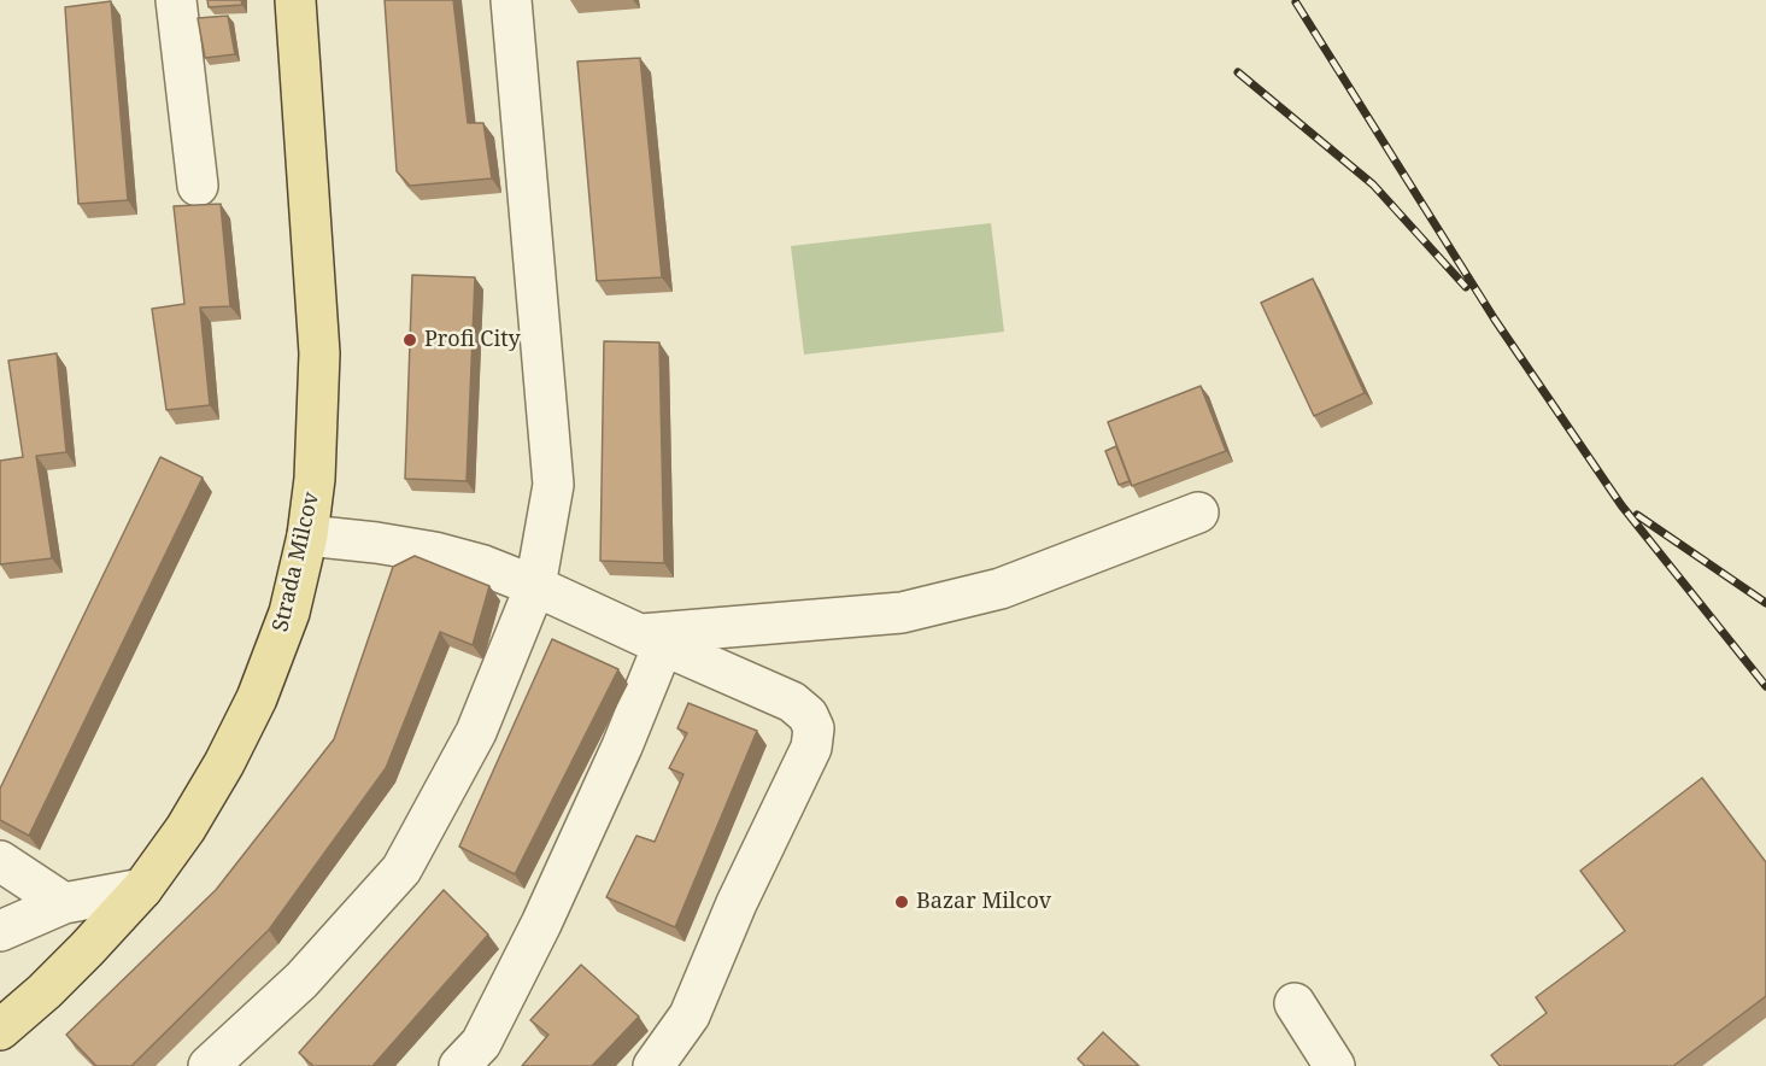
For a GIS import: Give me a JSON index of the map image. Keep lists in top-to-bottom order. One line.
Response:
{"streets":{"main road":["Strada Milcov"]},"places":["Profi City","Bazar Milcov"]}
